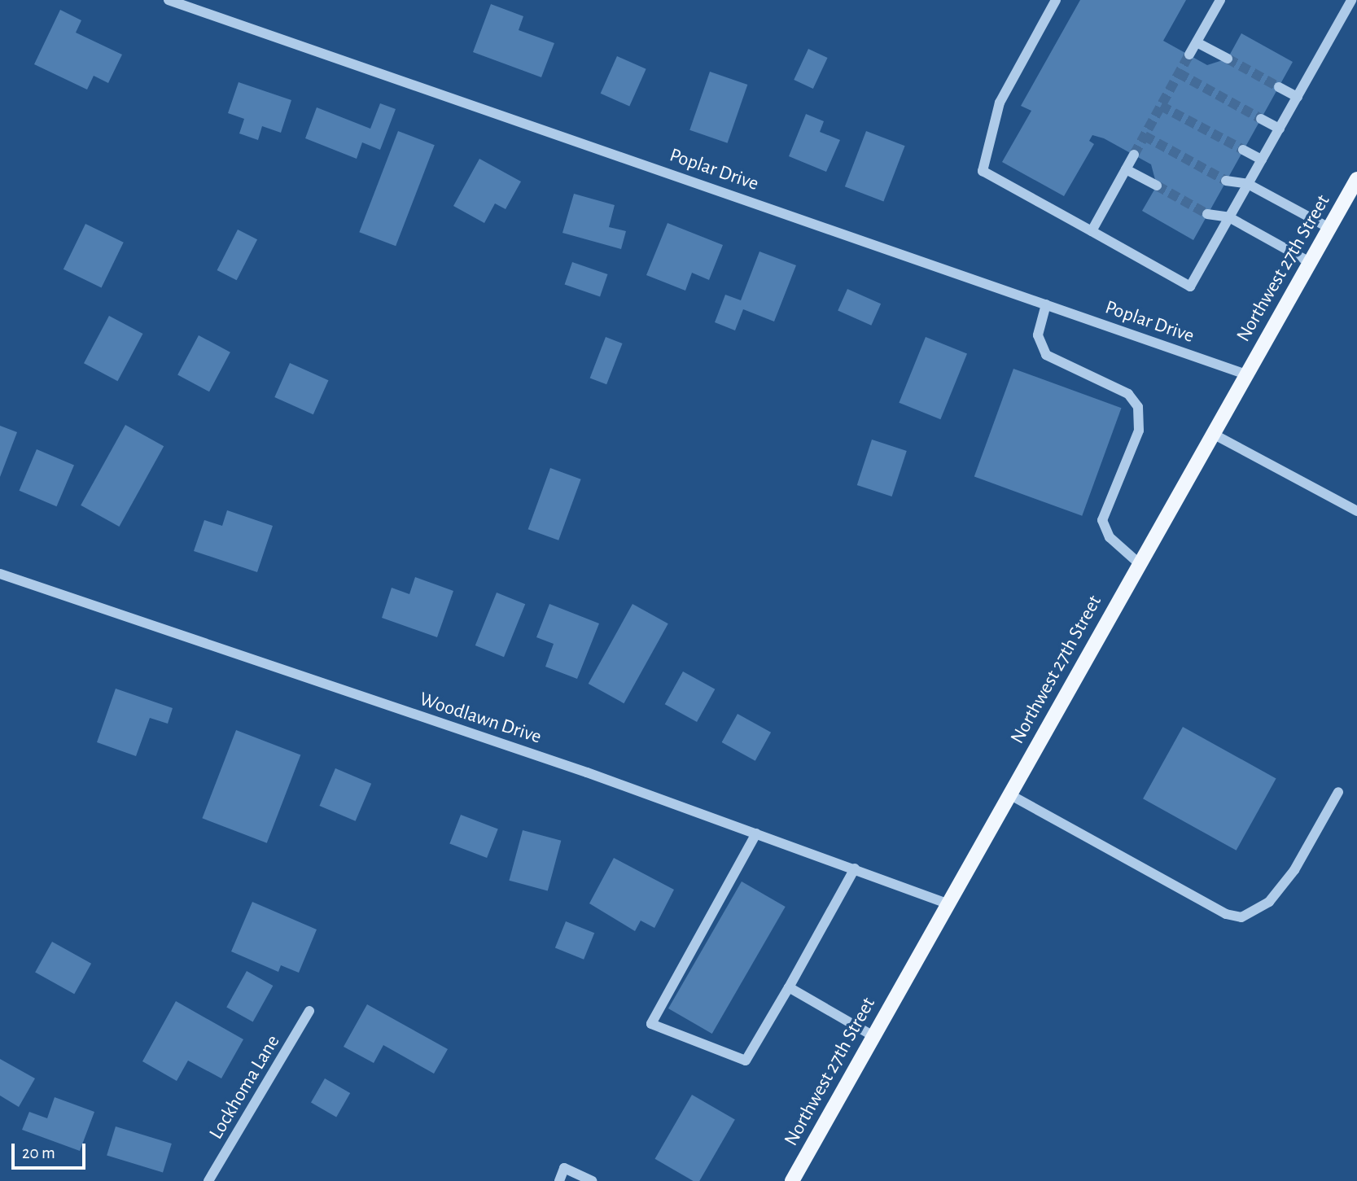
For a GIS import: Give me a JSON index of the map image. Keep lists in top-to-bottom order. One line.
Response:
{"streets":{"main road":["Northwest 27th Street"],"street":["Poplar Drive","Woodlawn Drive","Lockhoma Lane"]},"crossings":[["Poplar Drive","Northwest 27th Street"],["Northwest 27th Street","Woodlawn Drive"]],"scale_bar":"20 m"}
